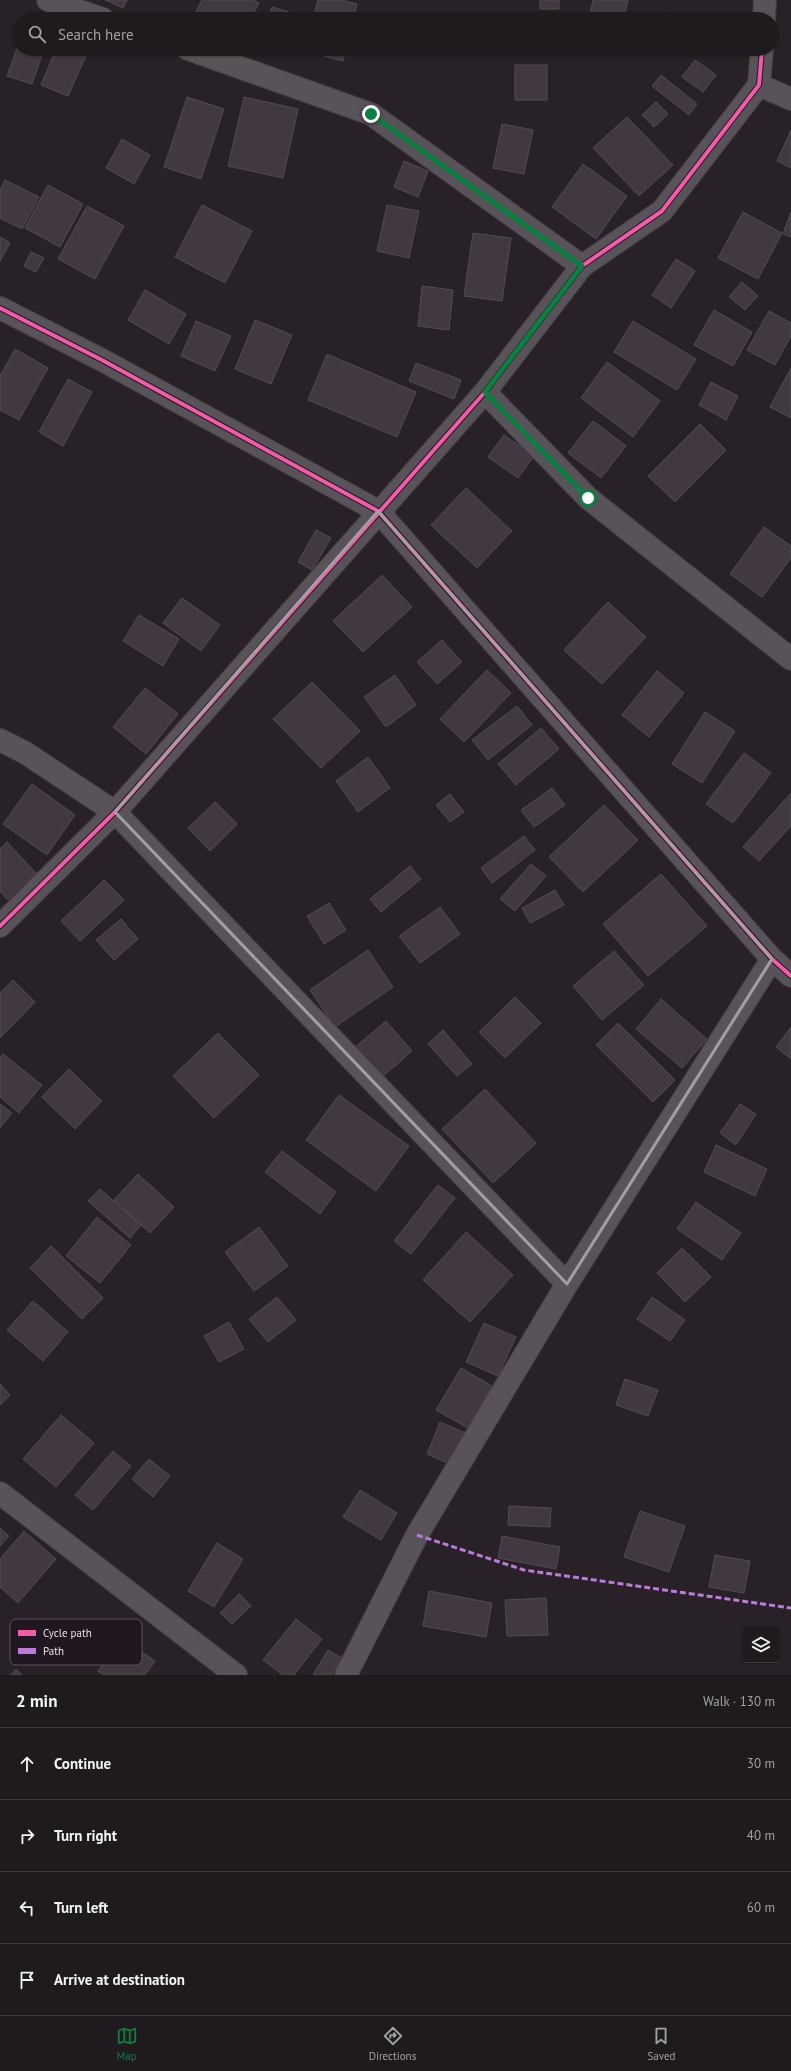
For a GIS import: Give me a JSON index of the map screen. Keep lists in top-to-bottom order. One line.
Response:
{"legend":["Cycle path","Path"],"page":{"search":"Search here","heading":["2 min","Walk · 130 m"],"list":[["Continue","30 m"],["Turn right","40 m"],["Turn left","60 m"],"Arrive at destination"],"nav":["Map","Directions","Saved"]}}
